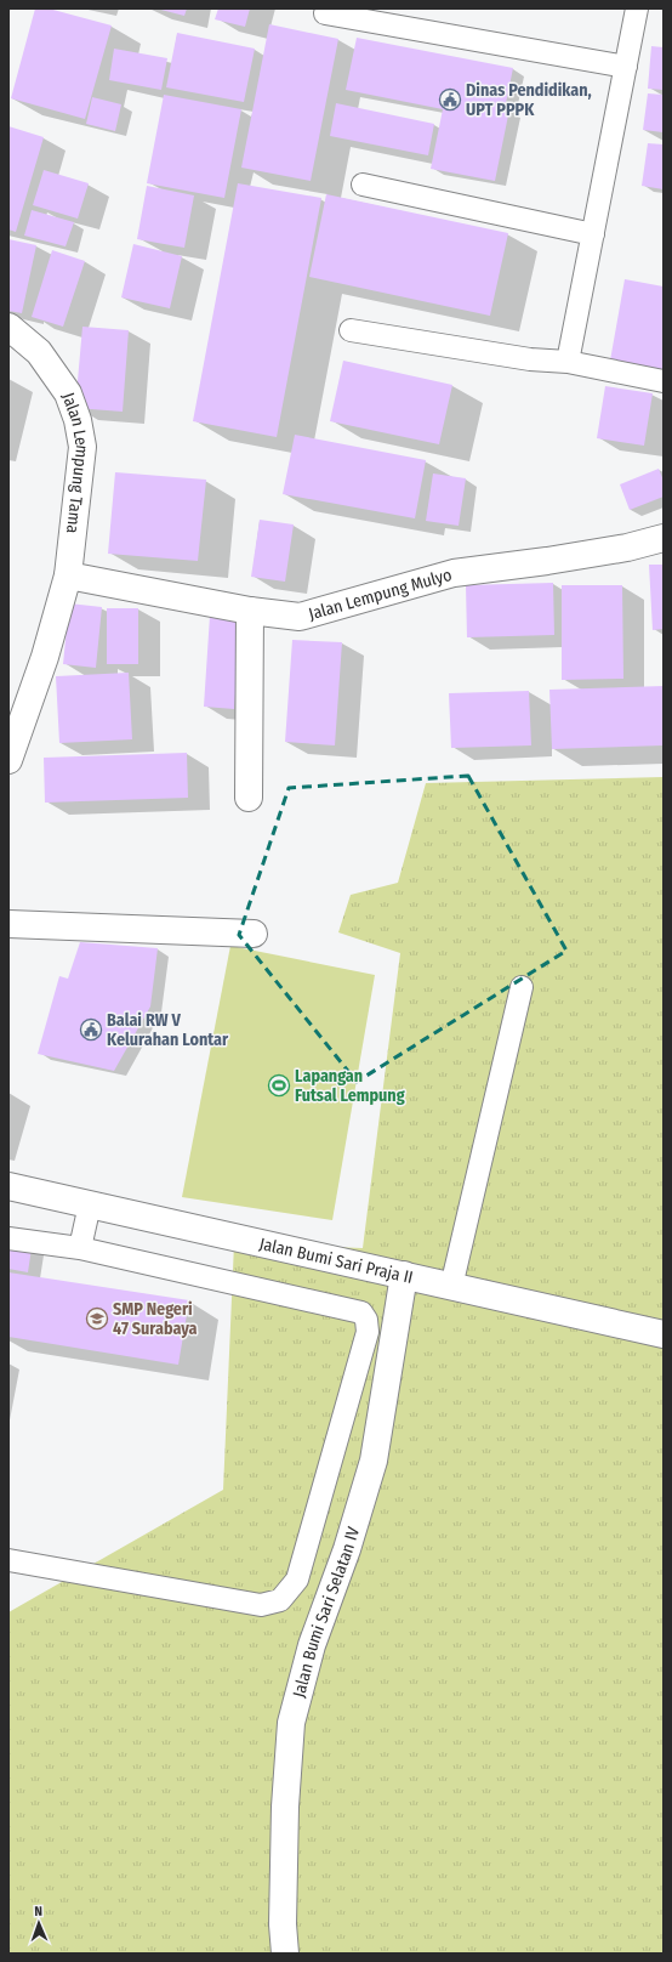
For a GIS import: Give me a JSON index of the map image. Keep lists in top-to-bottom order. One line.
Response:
{"streets":{"street":["Jalan Lempung Tama","Jalan Lempung Mulyo","Jalan Bumi Sari Praja II","Jalan Bumi Sari Selatan IV"]},"crossings":[["Jalan Lempung Tama","Jalan Lempung Mulyo"],["Jalan Bumi Sari Praja II","Jalan Bumi Sari Selatan IV"]],"places":{"public building":["Dinas Pendidikan, UPT PPPK","Balai RW V Kelurahan Lontar"],"sports":["Lapangan Futsal Lempung"],"school or university":["SMP Negeri 47 Surabaya"]},"north":"top"}
